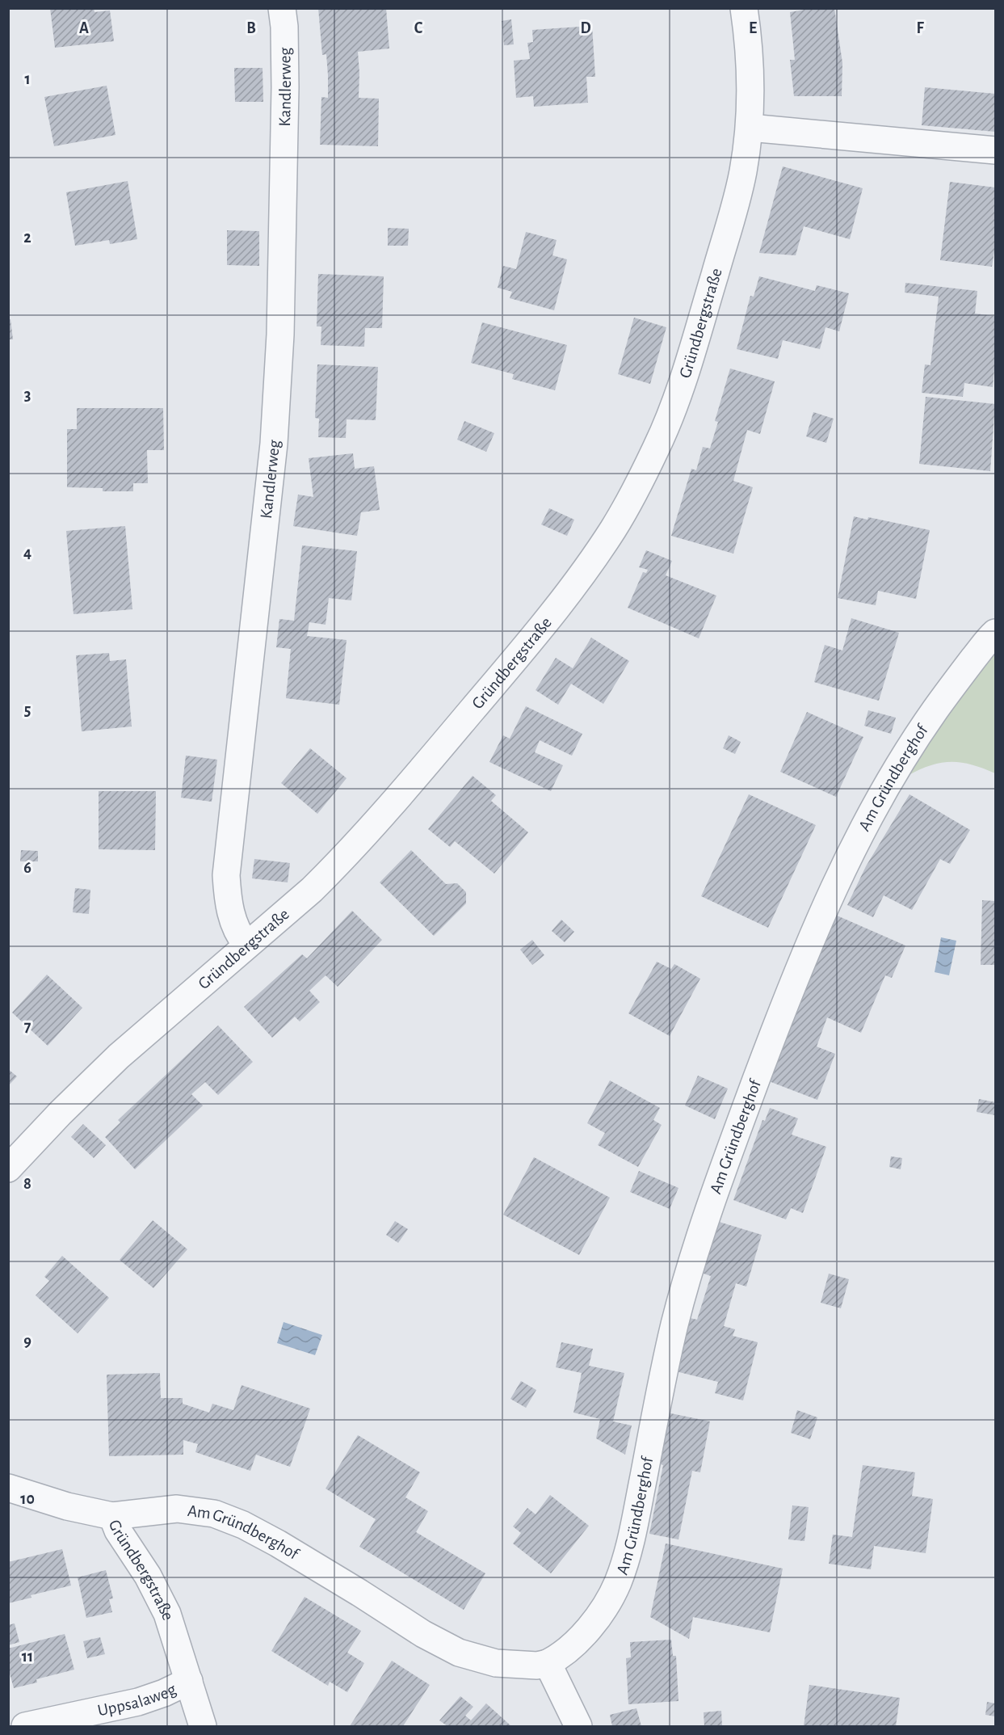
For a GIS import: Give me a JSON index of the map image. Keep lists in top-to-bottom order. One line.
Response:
{"streets":{"street":["Kandlerweg","Gründbergstraße","Am Gründberghof","Uppsalaweg"]},"crossings":[["Kandlerweg","Gründbergstraße"],["Gründbergstraße","Am Gründberghof"],["Gründbergstraße","Uppsalaweg"]],"grid":{"columns":["A","B","C","D","E","F"],"rows":["1","2","3","4","5","6","7","8","9","10","11"]}}
